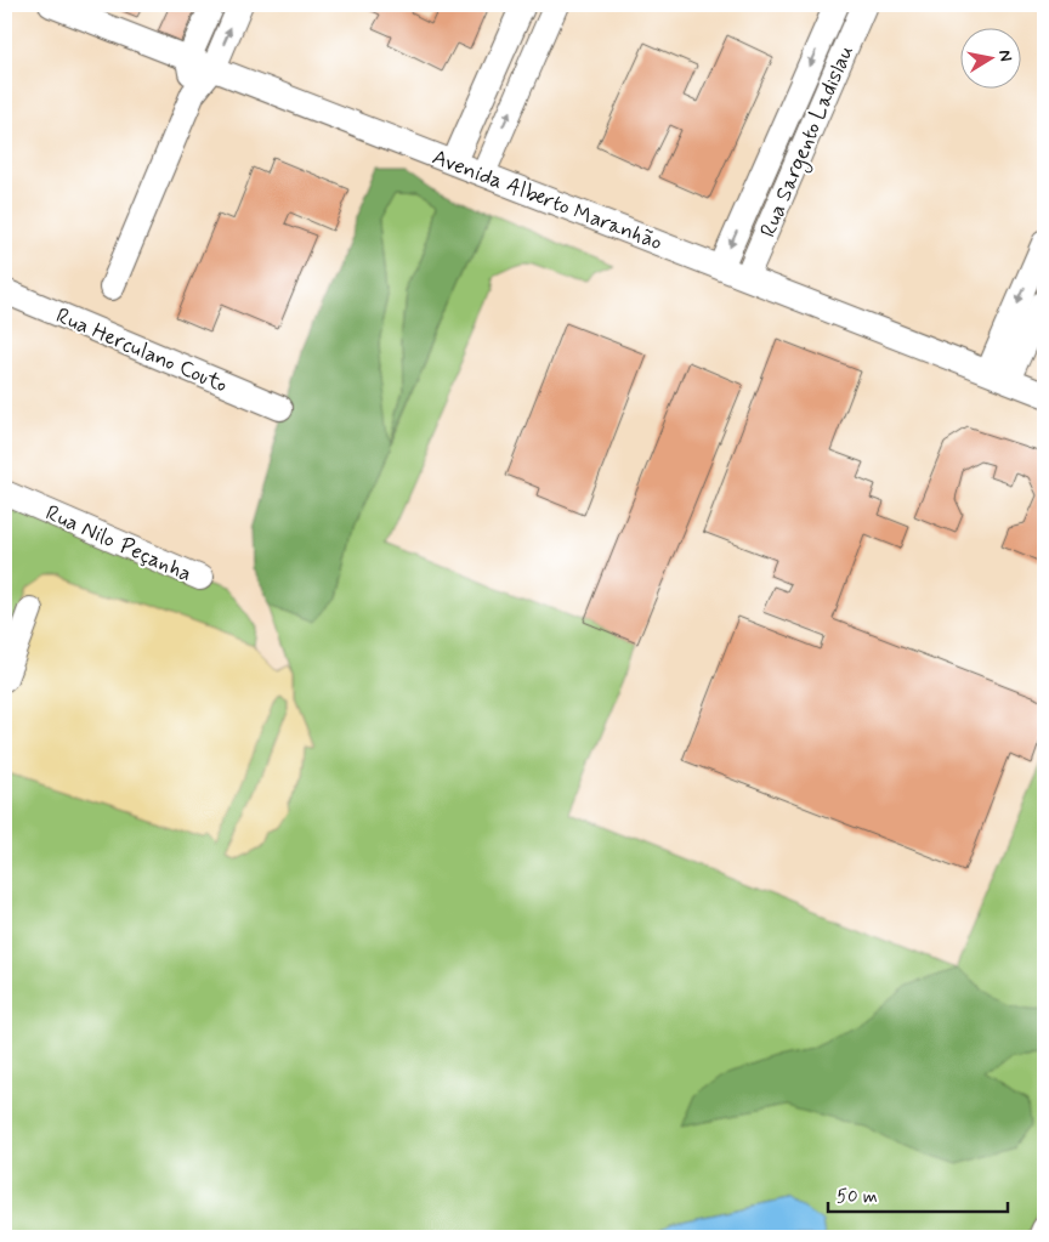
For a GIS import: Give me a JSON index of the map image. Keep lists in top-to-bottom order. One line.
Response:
{"streets":{"street":["Rua Sargento Ladislau","Avenida Alberto Maranhão","Rua Herculano Couto","Rua Nilo Peçanha"]},"crossings":[["Rua Sargento Ladislau","Avenida Alberto Maranhão"]],"scale_bar":"50 m","north":"right"}
